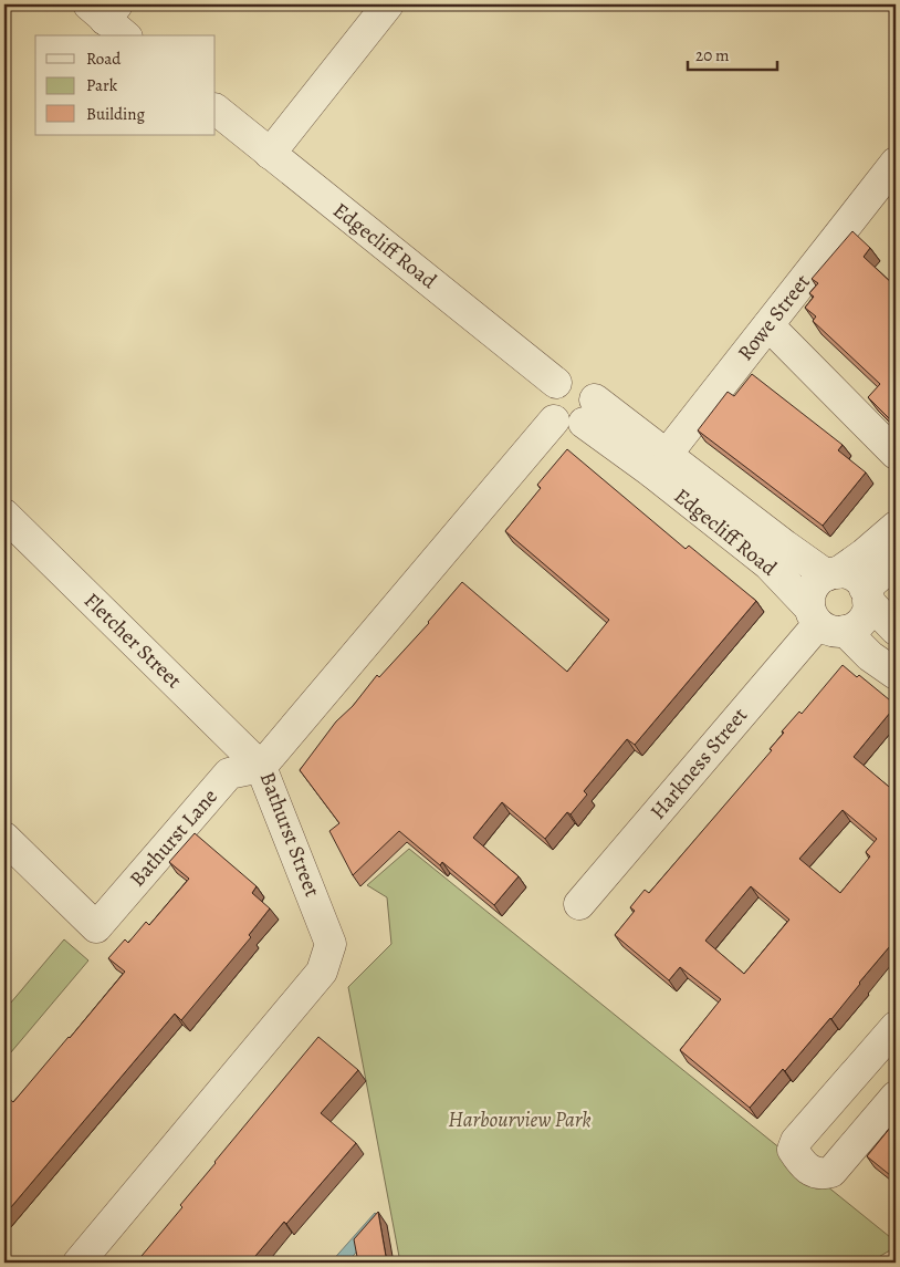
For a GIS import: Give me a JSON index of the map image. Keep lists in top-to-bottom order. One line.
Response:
{"streets":{"street":["Edgecliff Road","Rowe Street","Fletcher Street","Harkness Street","Bathurst Street","Bathurst Lane"]},"crossings":[["Edgecliff Road","Rowe Street"],["Edgecliff Road","Harkness Street"],["Edgecliff Road","Bathurst Street"],["Fletcher Street","Bathurst Street"],["Fletcher Street","Bathurst Lane"],["Bathurst Street","Bathurst Lane"]],"parks":["Harbourview Park"],"legend":["Road","Park","Building"],"scale_bar":"20 m"}
